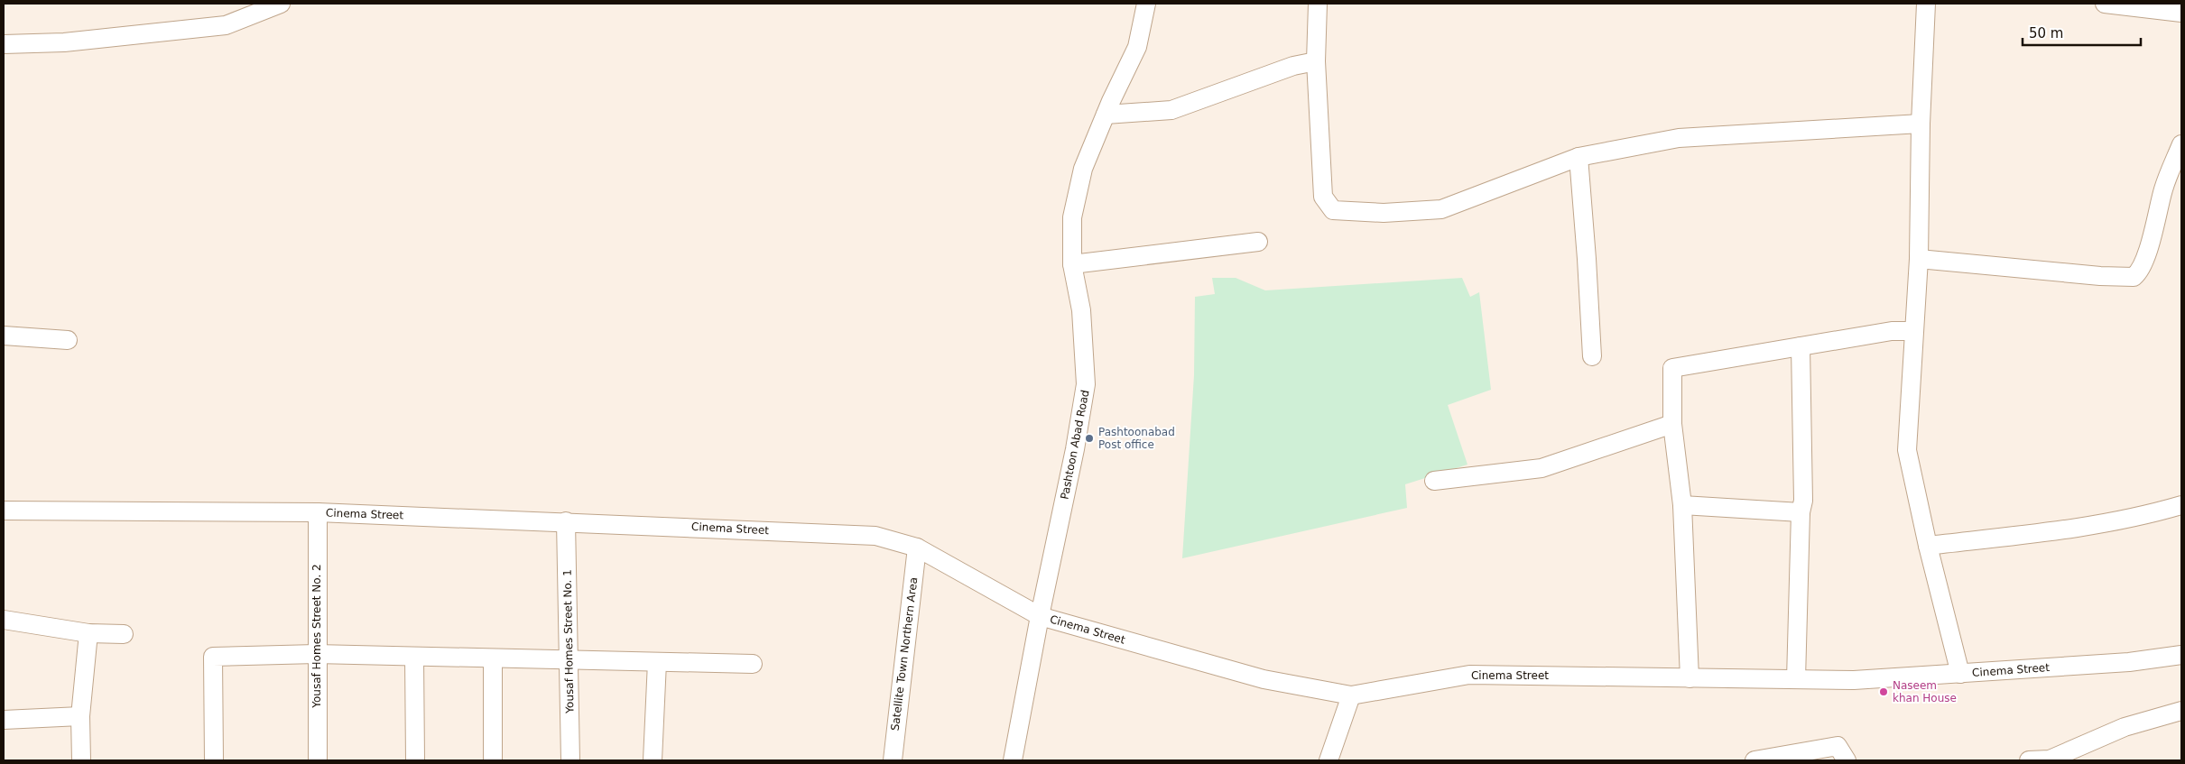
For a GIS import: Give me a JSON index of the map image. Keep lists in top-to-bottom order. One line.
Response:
{"streets":{"street":["Pashtoon Abad Road","Cinema Street","Yousaf Homes Street No. 2","Yousaf Homes Street No. 1","Satellite Town Northern Area"]},"crossings":[["Pashtoon Abad Road","Cinema Street"],["Cinema Street","Yousaf Homes Street No. 2"],["Cinema Street","Yousaf Homes Street No. 1"],["Cinema Street","Satellite Town Northern Area"]],"places":["Pashtoonabad Post office","Naseem khan House"],"scale_bar":"50 m"}
